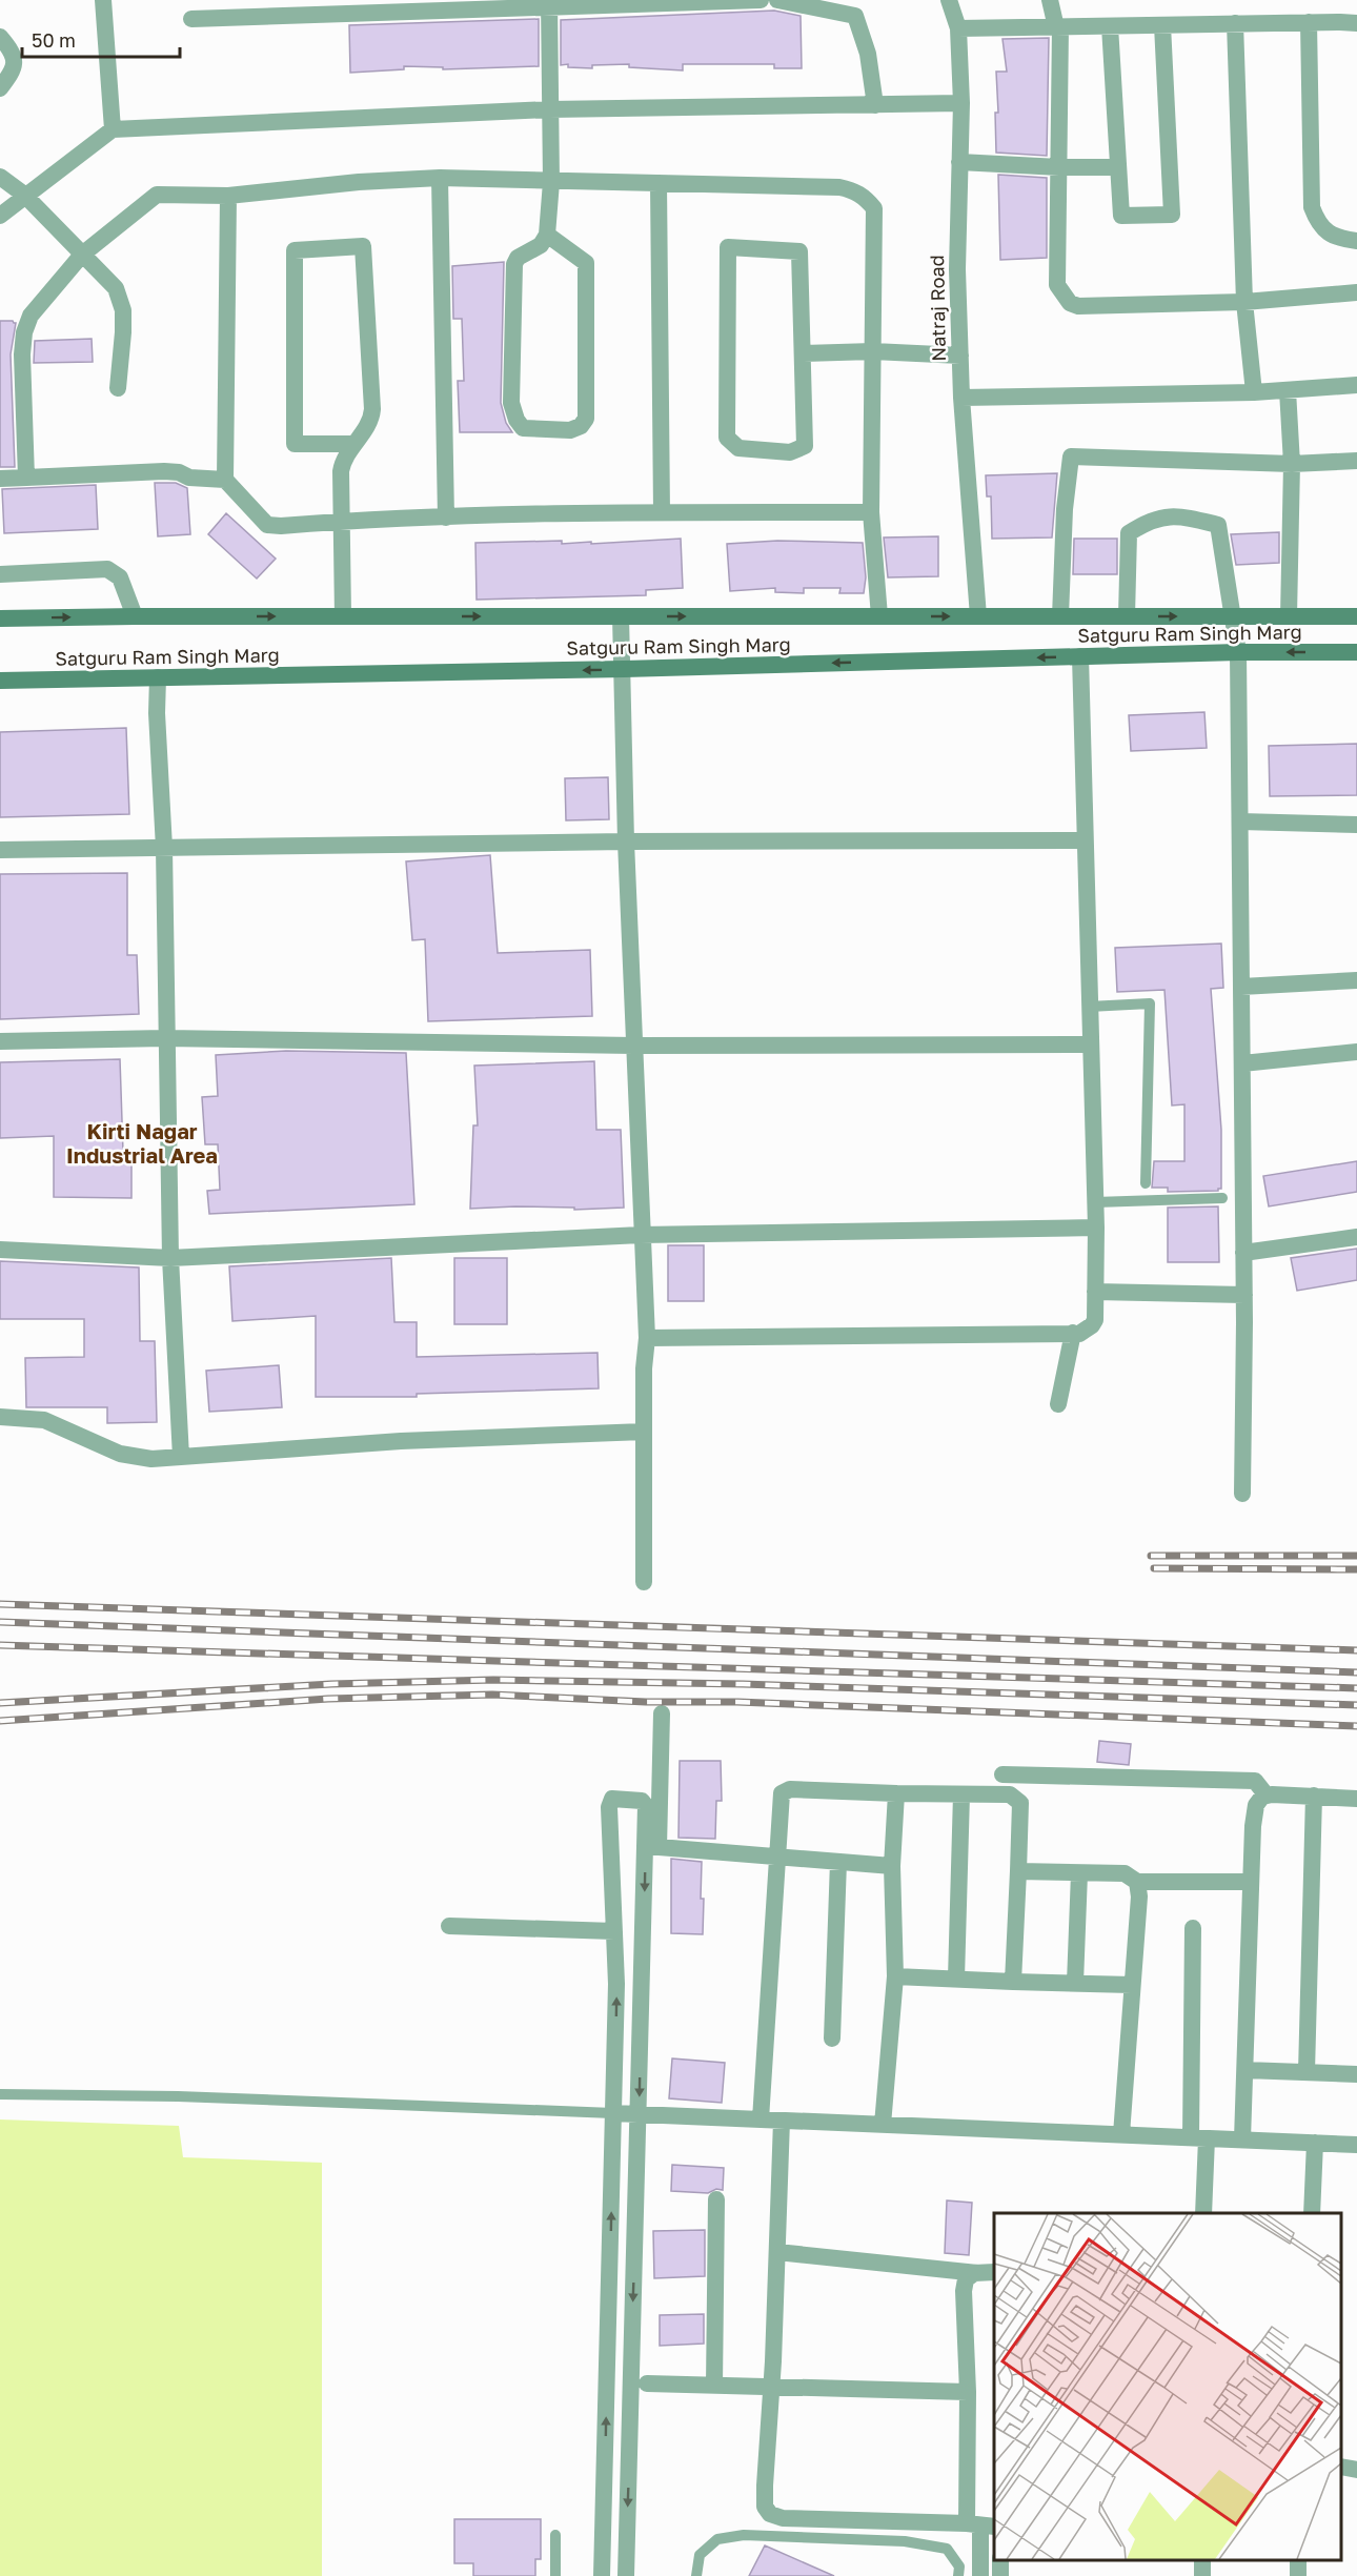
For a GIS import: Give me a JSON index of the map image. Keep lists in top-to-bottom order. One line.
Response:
{"streets":{"main road":["Satguru Ram Singh Marg"],"street":["Natraj Road"]},"crossings":[["Natraj Road","Satguru Ram Singh Marg"]],"districts":["Kirti Nagar Industrial Area"],"scale_bar":"50 m"}
